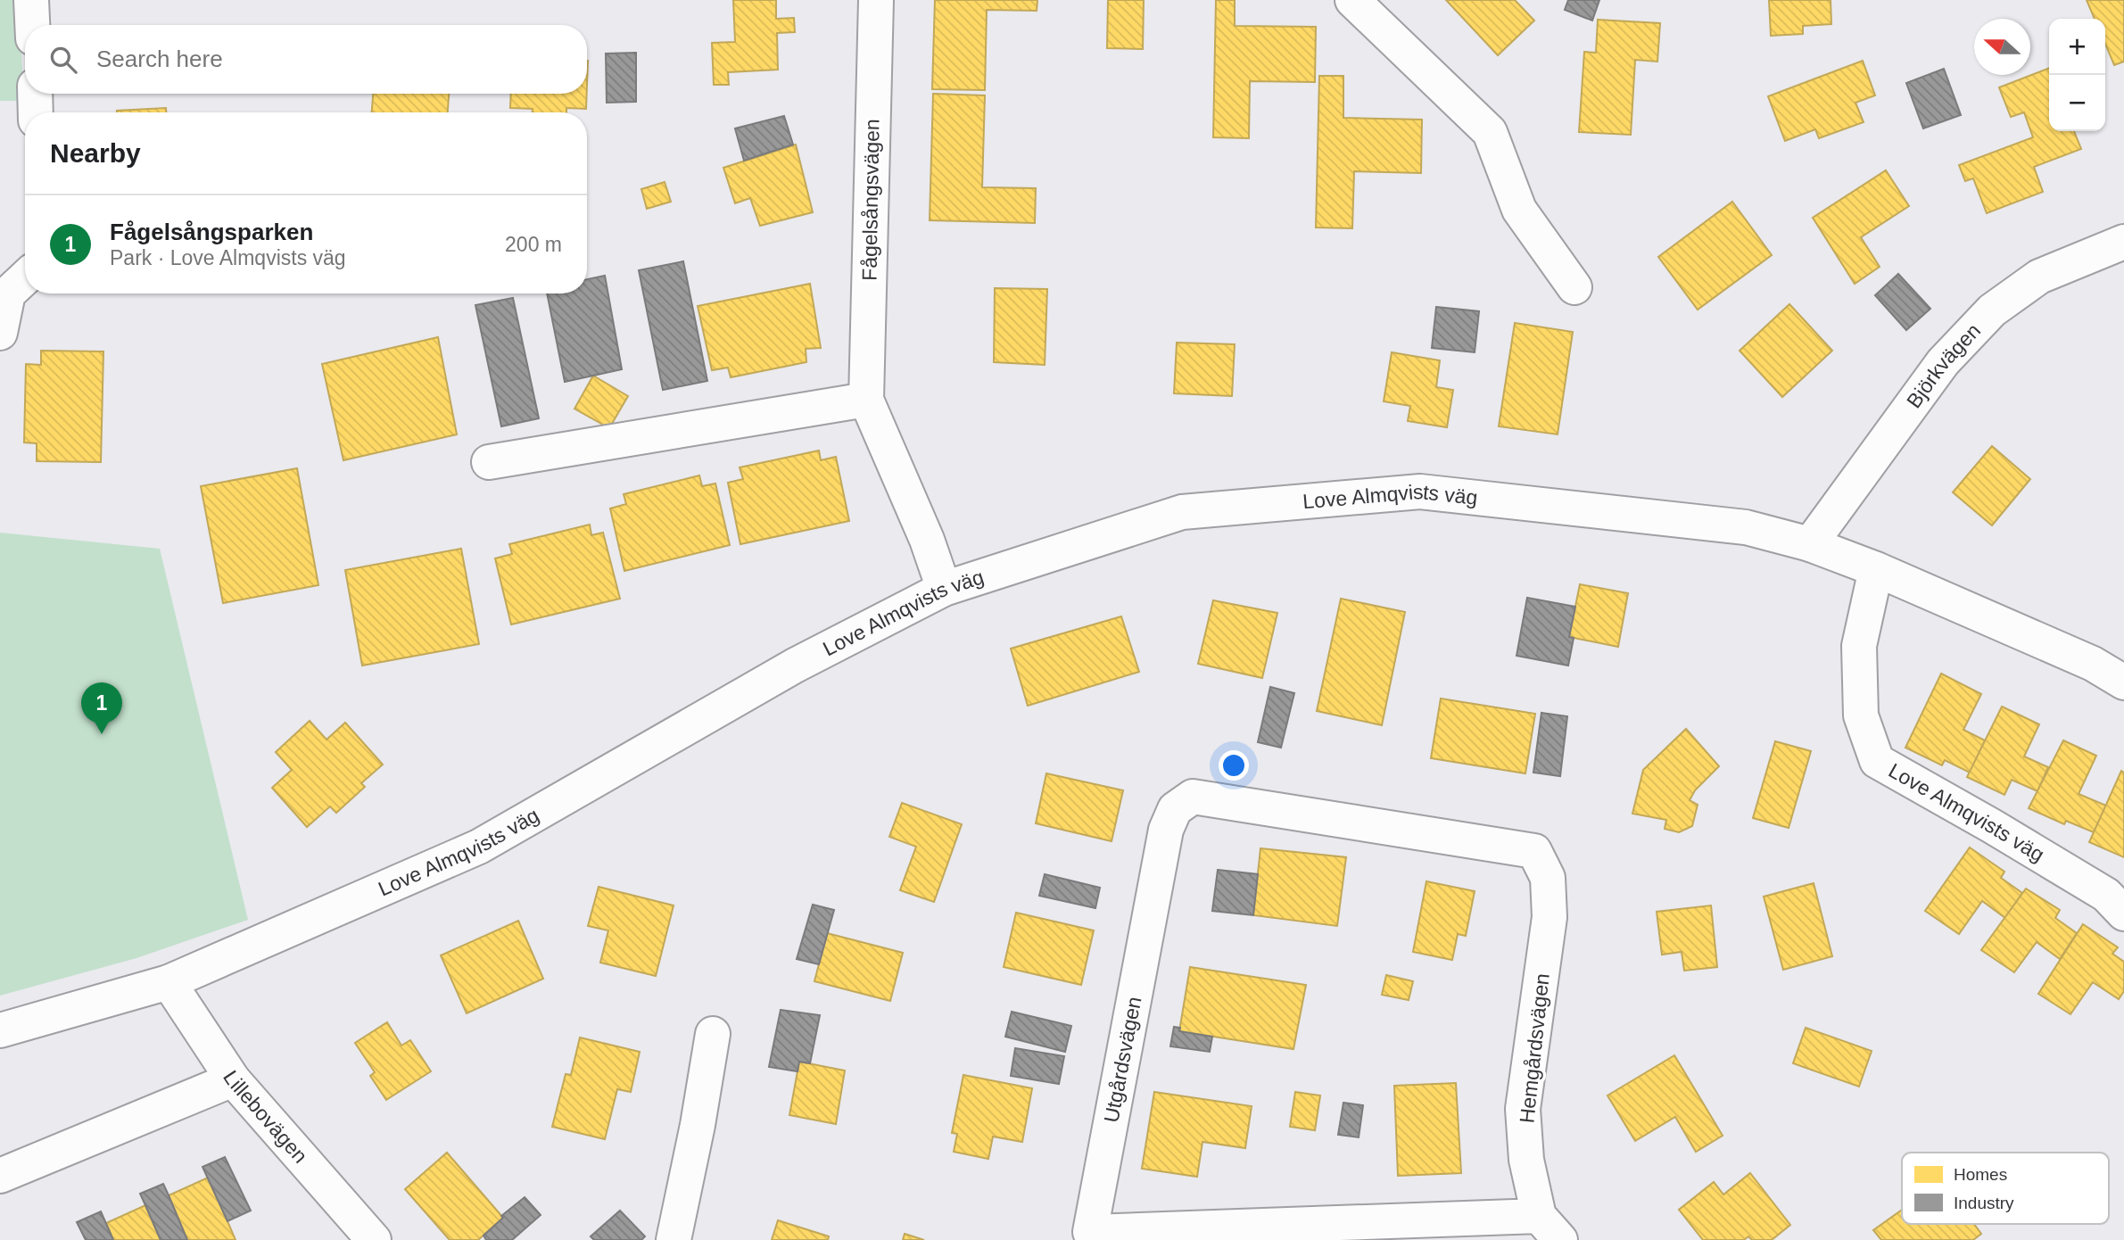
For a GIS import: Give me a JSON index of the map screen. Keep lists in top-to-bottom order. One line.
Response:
{"streets":{"street":["Fågelsångsvägen","Björkvägen","Love Almqvists väg","Hemgårdsvägen","Utgårdsvägen","Lillebovägen"]},"crossings":[["Fågelsångsvägen","Love Almqvists väg"],["Björkvägen","Love Almqvists väg"],["Love Almqvists väg","Lillebovägen"],["Hemgårdsvägen","Utgårdsvägen"]],"legend":["Homes","Industry"],"north":"left","page":{"map_buttons":["+","−"],"search":"Search here","heading":"Nearby","list":[{"mark":"1","name":"Fågelsångsparken","note":"Park · Love Almqvists väg","value":"200 m"}],"pins":"1"}}
